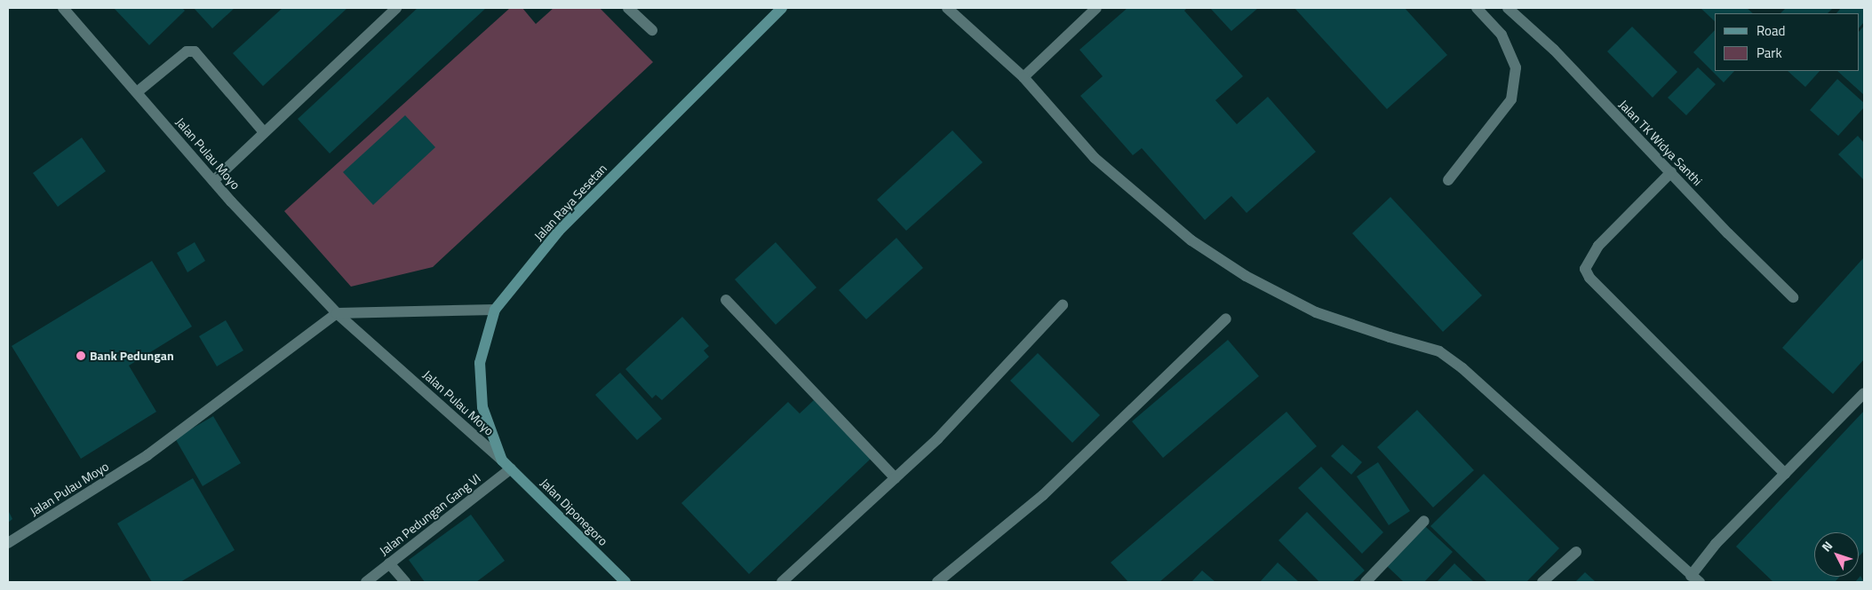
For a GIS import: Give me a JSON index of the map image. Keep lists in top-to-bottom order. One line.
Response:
{"streets":{"main road":["Jalan Raya Sesetan","Jalan Diponegoro"],"street":["Jalan TK Widya Santhi","Jalan Pulau Moyo","Jalan Pedungan Gang VI"]},"crossings":[["Jalan Pulau Moyo","Jalan Raya Sesetan"],["Jalan Pulau Moyo","Jalan Diponegoro"],["Jalan Raya Sesetan","Jalan Diponegoro"],["Jalan Diponegoro","Jalan Pedungan Gang VI"]],"places":["Bank Pedungan"],"legend":["Road","Park"],"north":"top left"}
